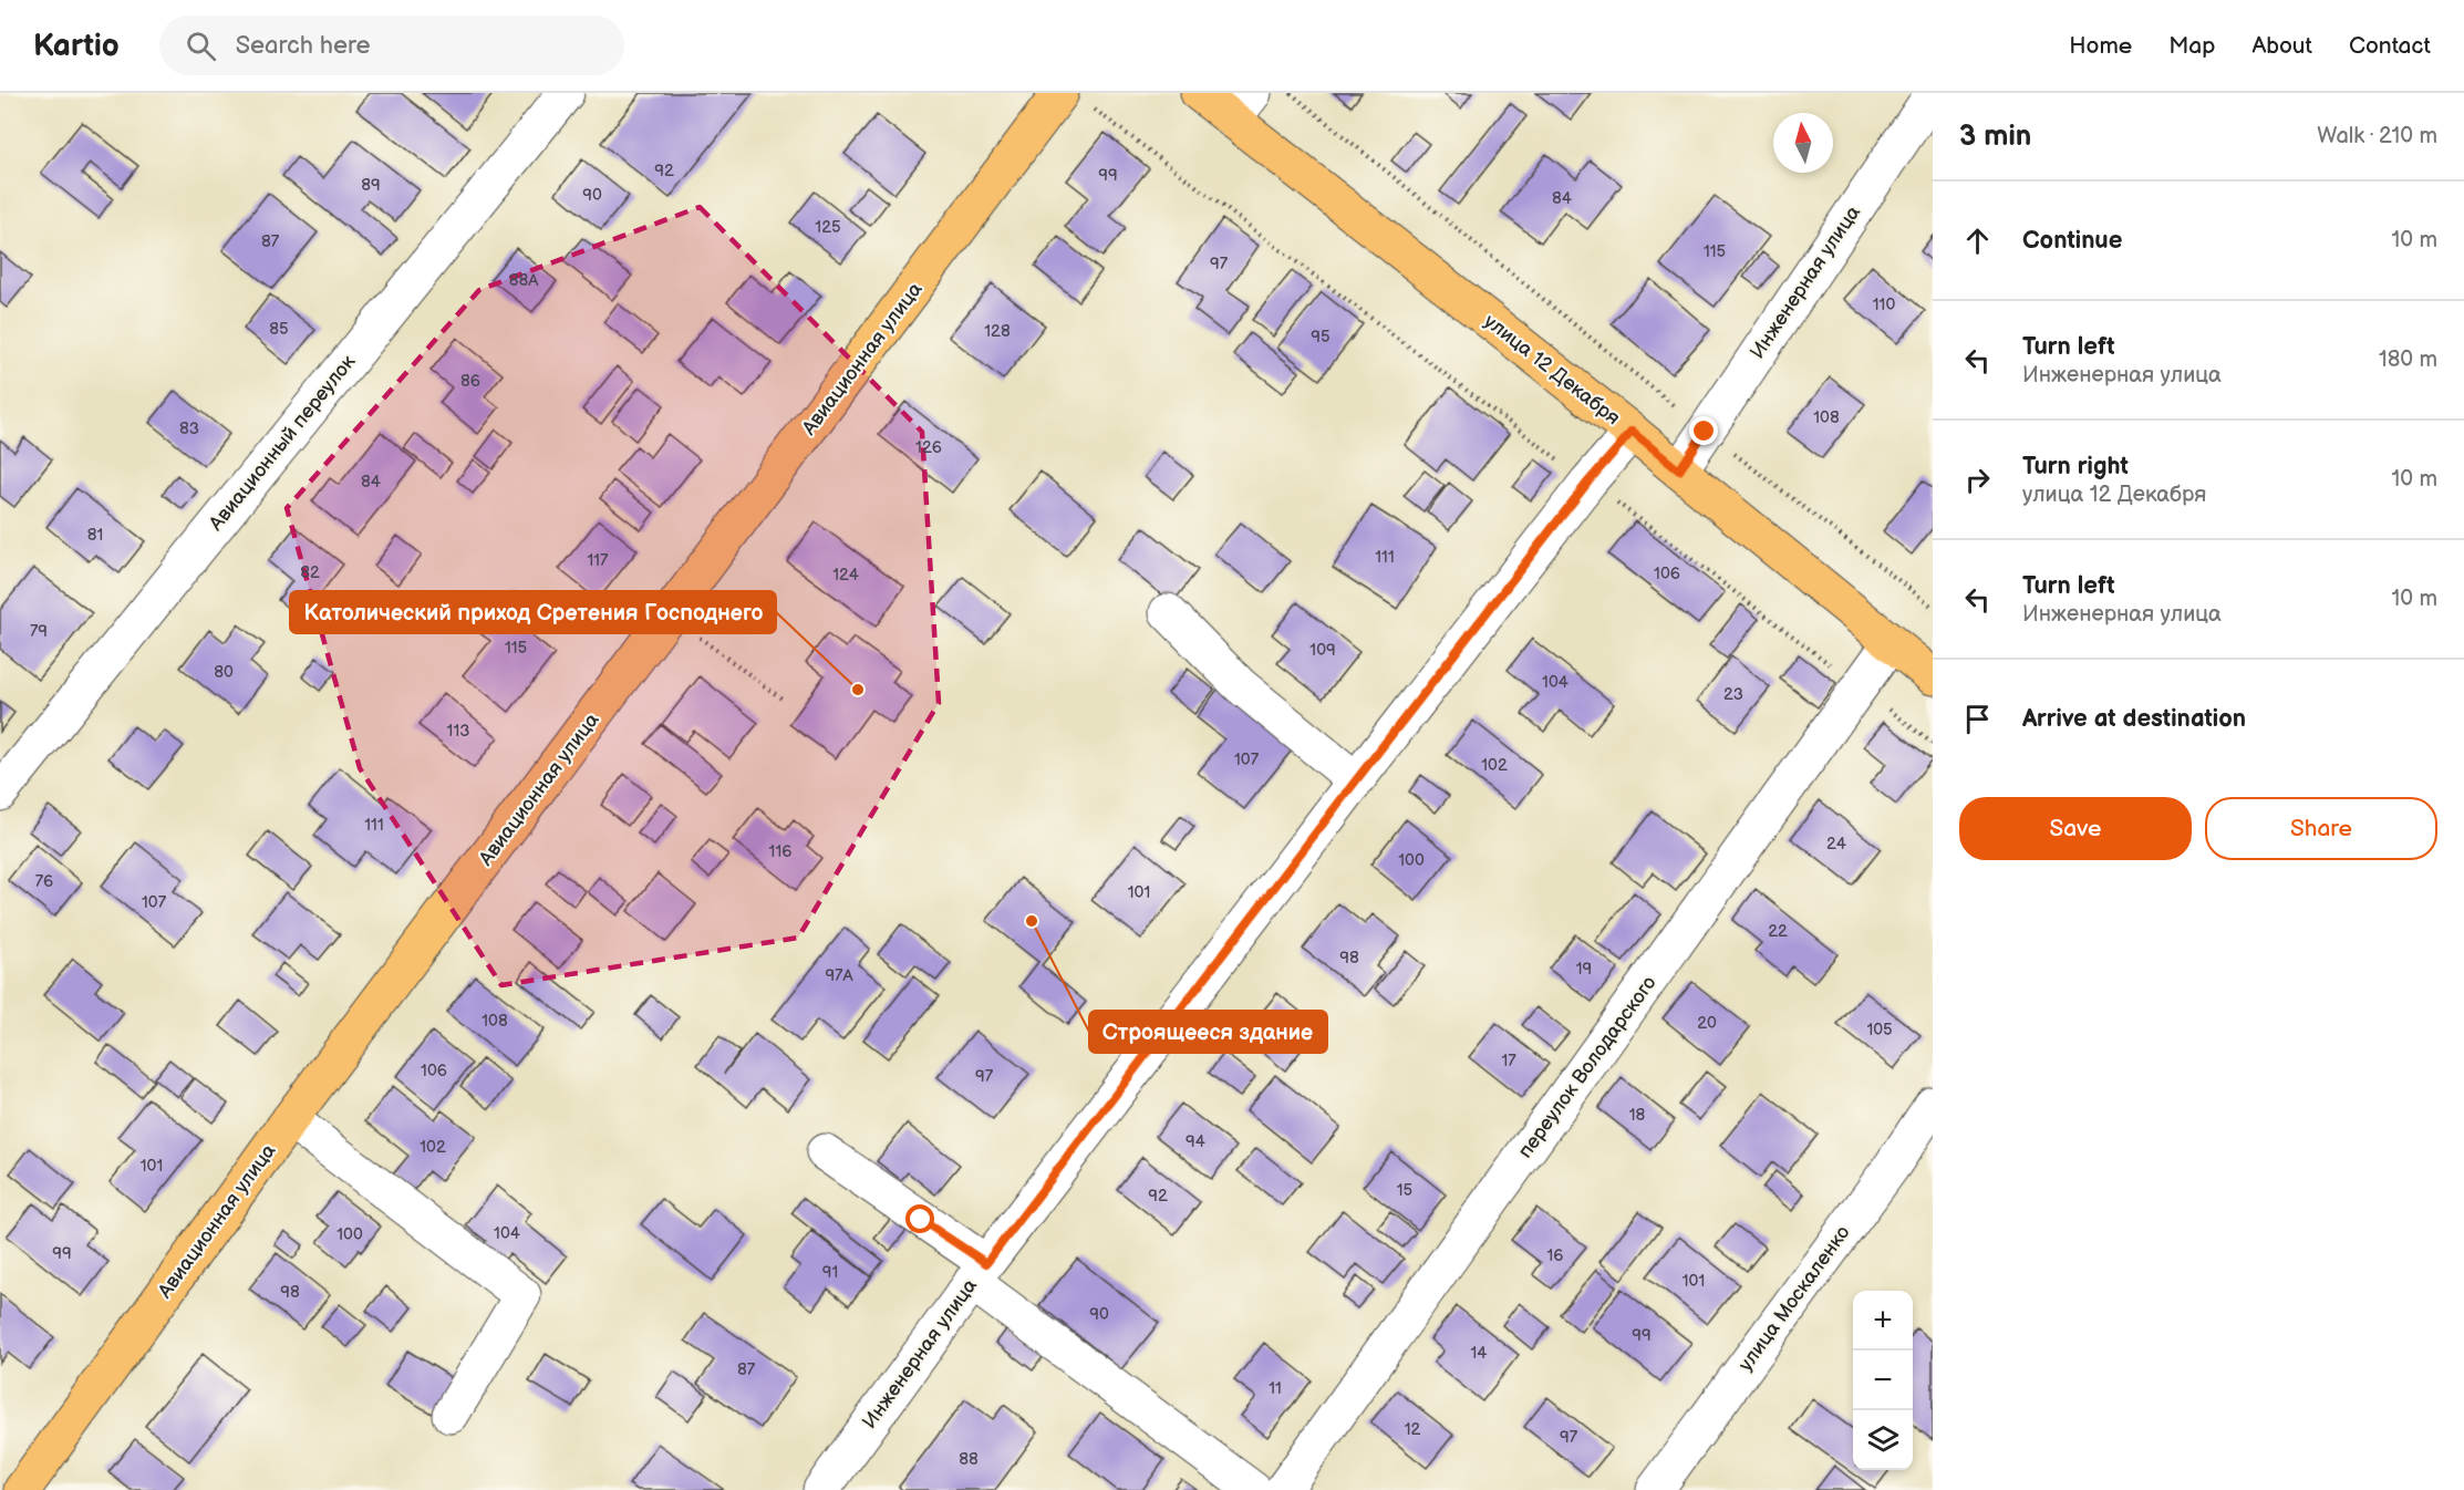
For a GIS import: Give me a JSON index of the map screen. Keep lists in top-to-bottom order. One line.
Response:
{"streets":{"main road":["Авиационная улица","улица 12 Декабря"],"street":["Инженерная улица","Авиационный переулок","переулок Володарского","улица Москаленко"]},"crossings":[["Инженерная улица","улица 12 Декабря"],["улица 12 Декабря","переулок Володарского"]],"places":["Католический приход Сретения Господнего","Строящееся здание"],"house_numbers":["92","99","89","90","84","125","87","115","97","88А","110","85","128","95","86","108","83","126","84","81","111","117","82","106","124","79","115","109","80","104","23","113","107","102","111","24","116","100","76","101","107","22","98","19","97А","108","20","105","17","106","97","18","94","102","101","15","92","104","100","99","16","91","101","98","90","99","14","87","11","12","97","88"],"north":"top","page":{"header":"Kartio","search":"Search here","nav":["Home","Map","About","Contact"],"heading":["3 min","Walk · 210 m"],"list":[["Continue","10 m"],["Turn left","Инженерная улица","180 m"],["Turn right","улица 12 Декабря","10 m"],["Turn left","Инженерная улица","10 m"],"Arrive at destination"],"buttons":["Save","Share"],"map_buttons":["+","−"]}}
